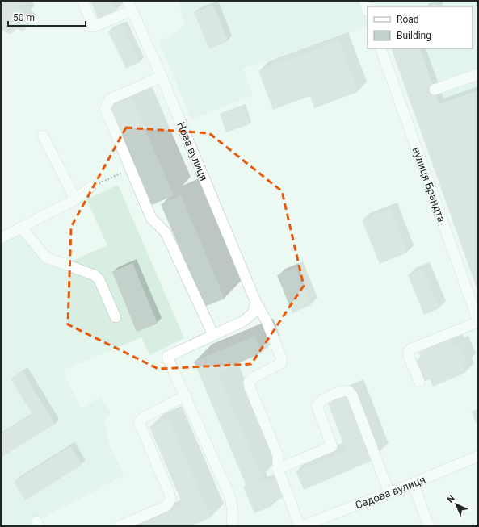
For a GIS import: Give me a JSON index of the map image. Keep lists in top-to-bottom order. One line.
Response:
{"streets":{"street":["Нова вулиця","вулиця Брандта","Садова вулиця"]},"legend":["Road","Building"],"scale_bar":"50 m","north":"top left"}
